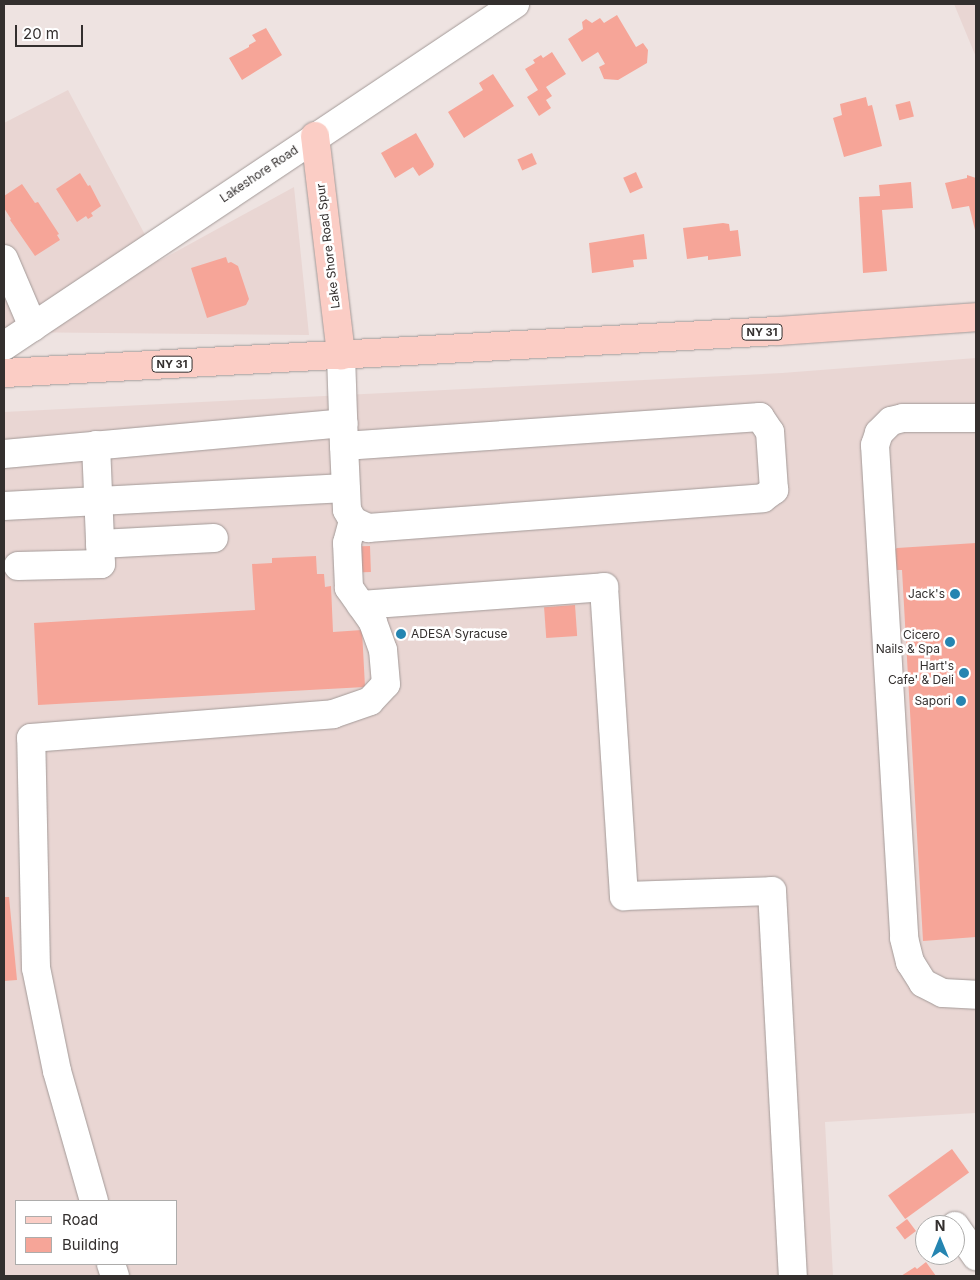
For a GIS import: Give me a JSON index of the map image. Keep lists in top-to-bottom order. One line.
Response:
{"streets":{"main road":["Lake Shore Road Spur","NY 31"],"street":["Lakeshore Road"]},"crossings":[["Lakeshore Road","Lake Shore Road Spur"],["Lake Shore Road Spur","NY 31"]],"places":["Jack's","ADESA Syracuse","Cicero Nails & Spa","Hart's Cafe' & Deli","Sapori"],"legend":["Road","Building"],"scale_bar":"20 m","north":"top"}
